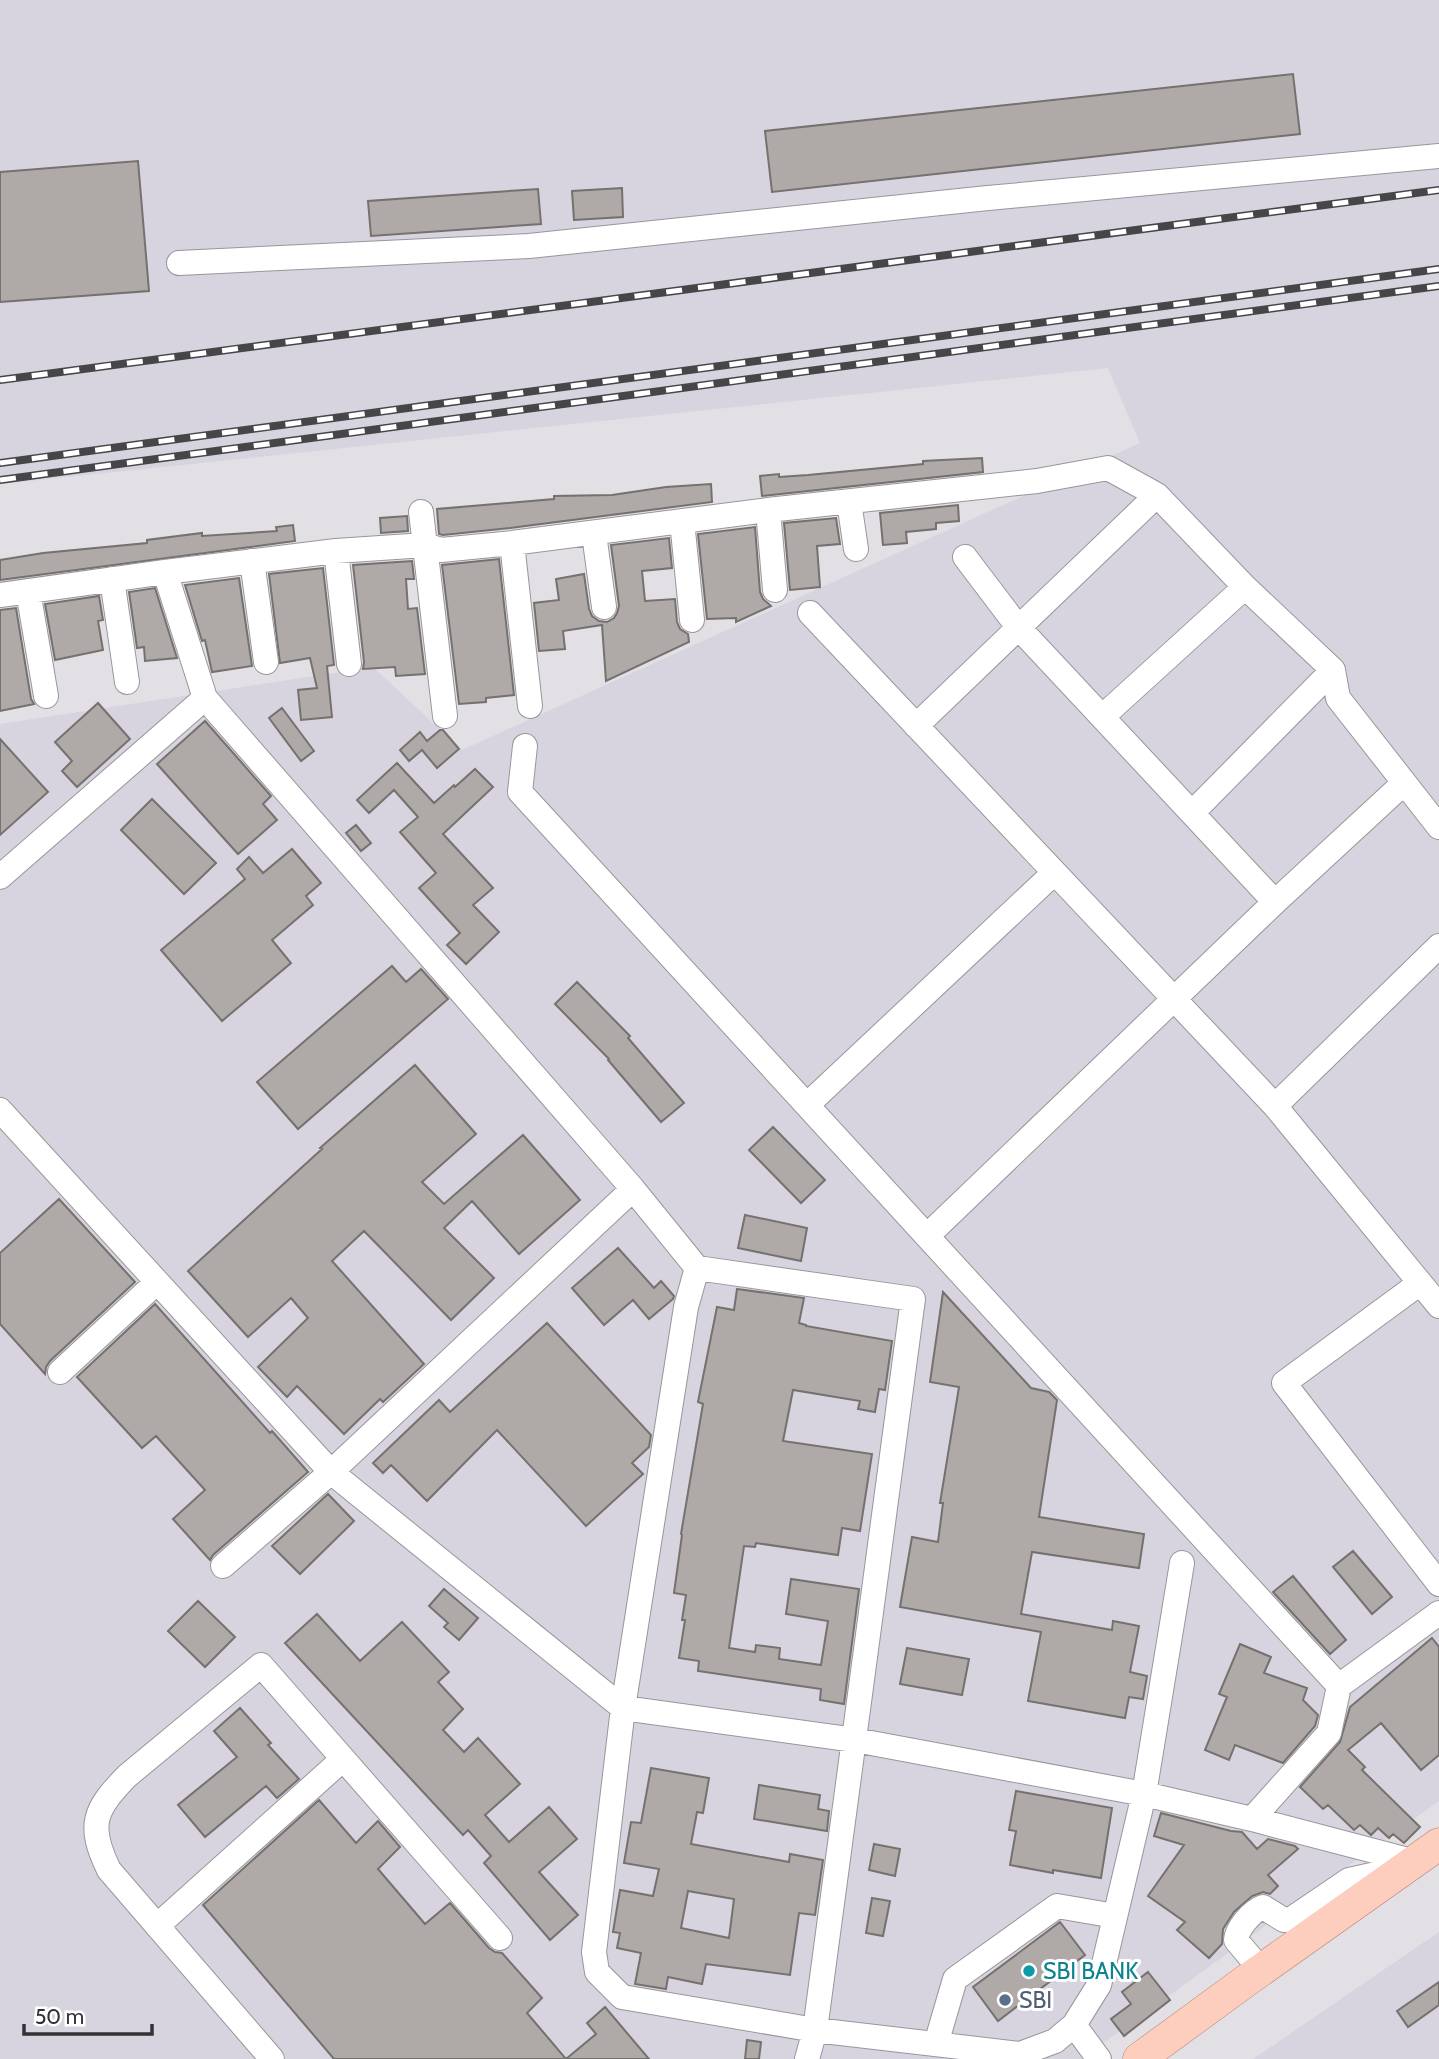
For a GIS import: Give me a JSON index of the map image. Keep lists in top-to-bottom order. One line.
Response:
{"places":["SBI BANK","SBI"],"scale_bar":"50 m"}
